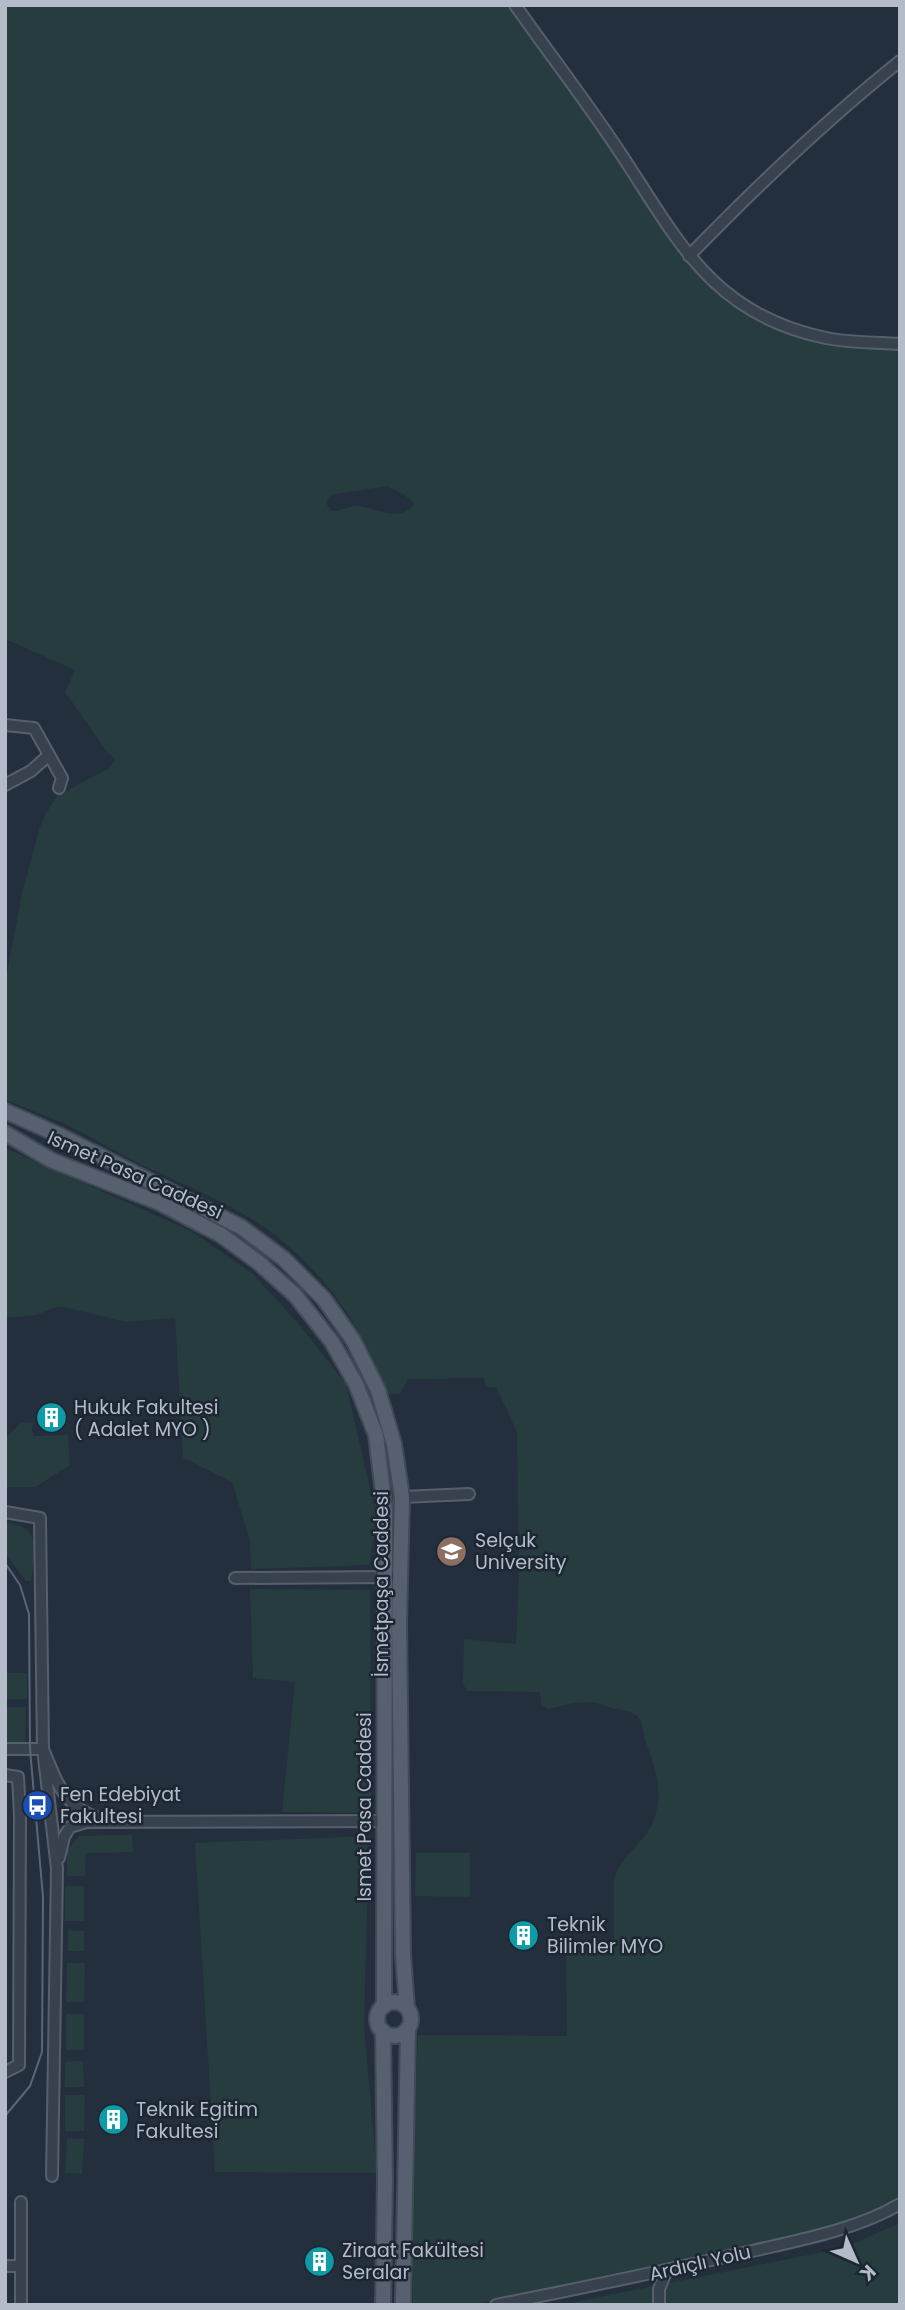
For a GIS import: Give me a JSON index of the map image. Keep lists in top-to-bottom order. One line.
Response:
{"streets":{"main road":["Ismet Pasa Caddesi","İsmetpaşa Caddesi"],"street":["Ardıçlı Yolu"]},"crossings":[["Ismet Pasa Caddesi","İsmetpaşa Caddesi"]],"places":{"building":["Hukuk Fakultesi ( Adalet MYO )","Teknik Bilimler MYO","Teknik Egitim Fakultesi","Ziraat Fakültesi Seralar"],"school or university":["Selçuk University"],"bus stop":["Fen Edebiyat Fakultesi"]},"north":"bottom right"}
